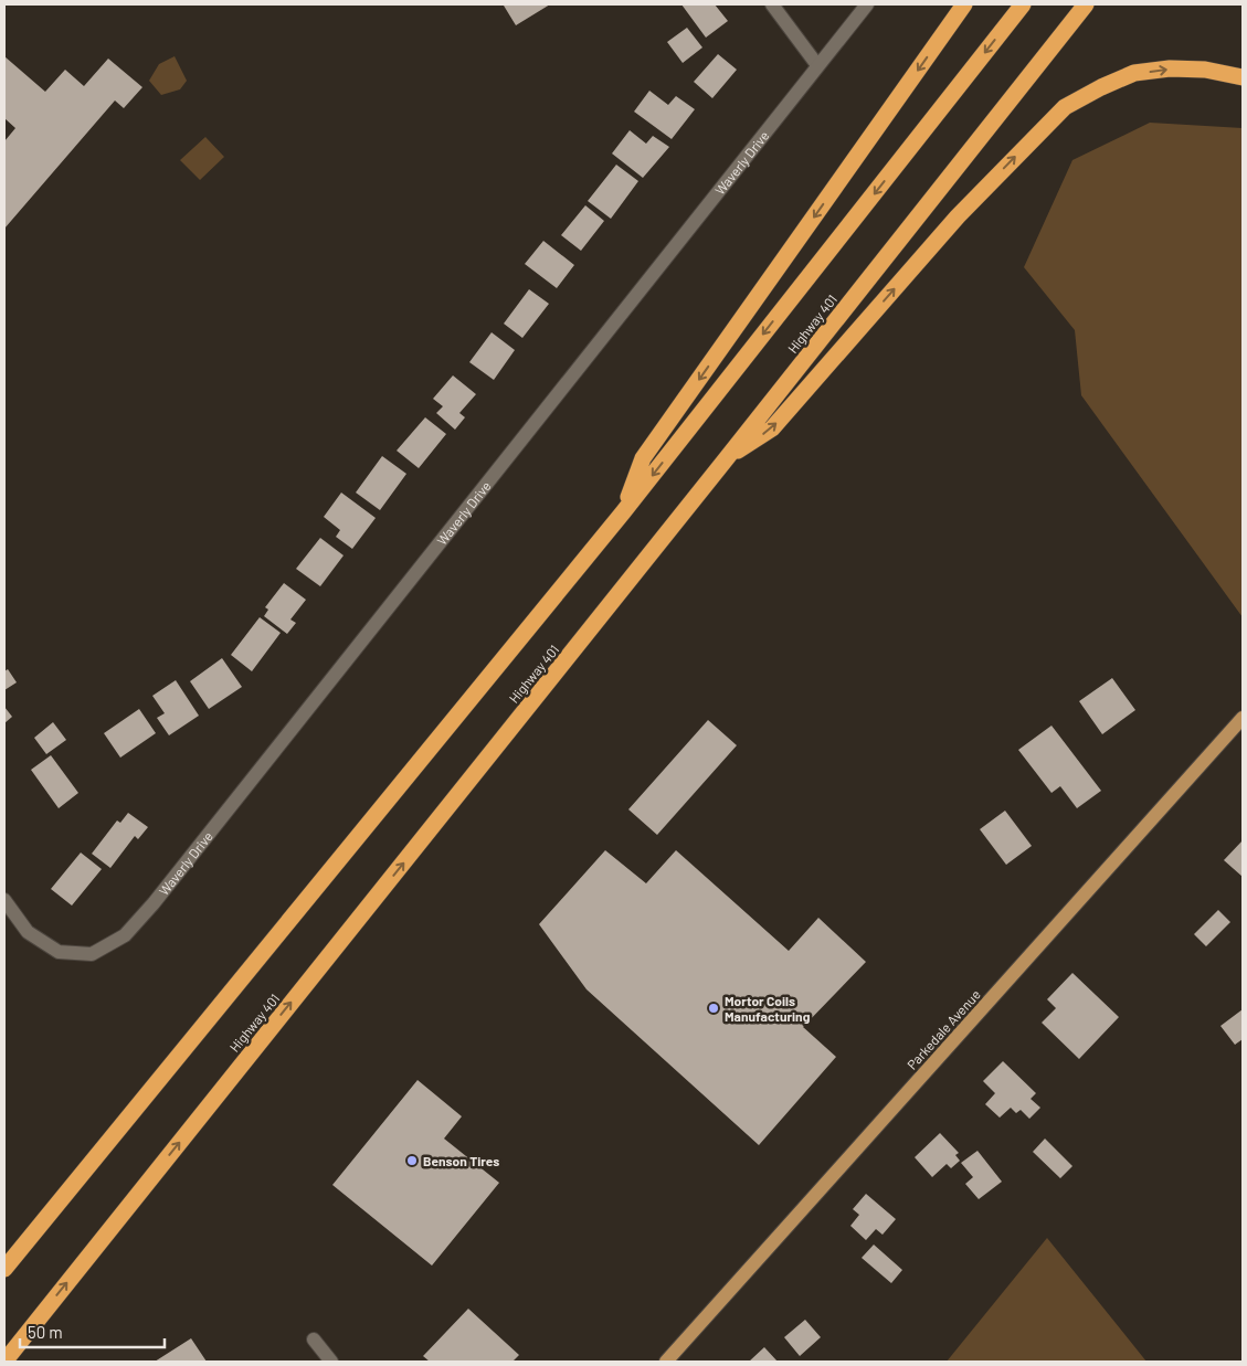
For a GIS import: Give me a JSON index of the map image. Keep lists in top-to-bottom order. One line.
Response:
{"streets":{"highway":["Highway 401"],"main road":["Parkedale Avenue"],"street":["Waverly Drive"]},"places":["Mortor Coils Manufacturing","Benson Tires"],"scale_bar":"50 m"}
